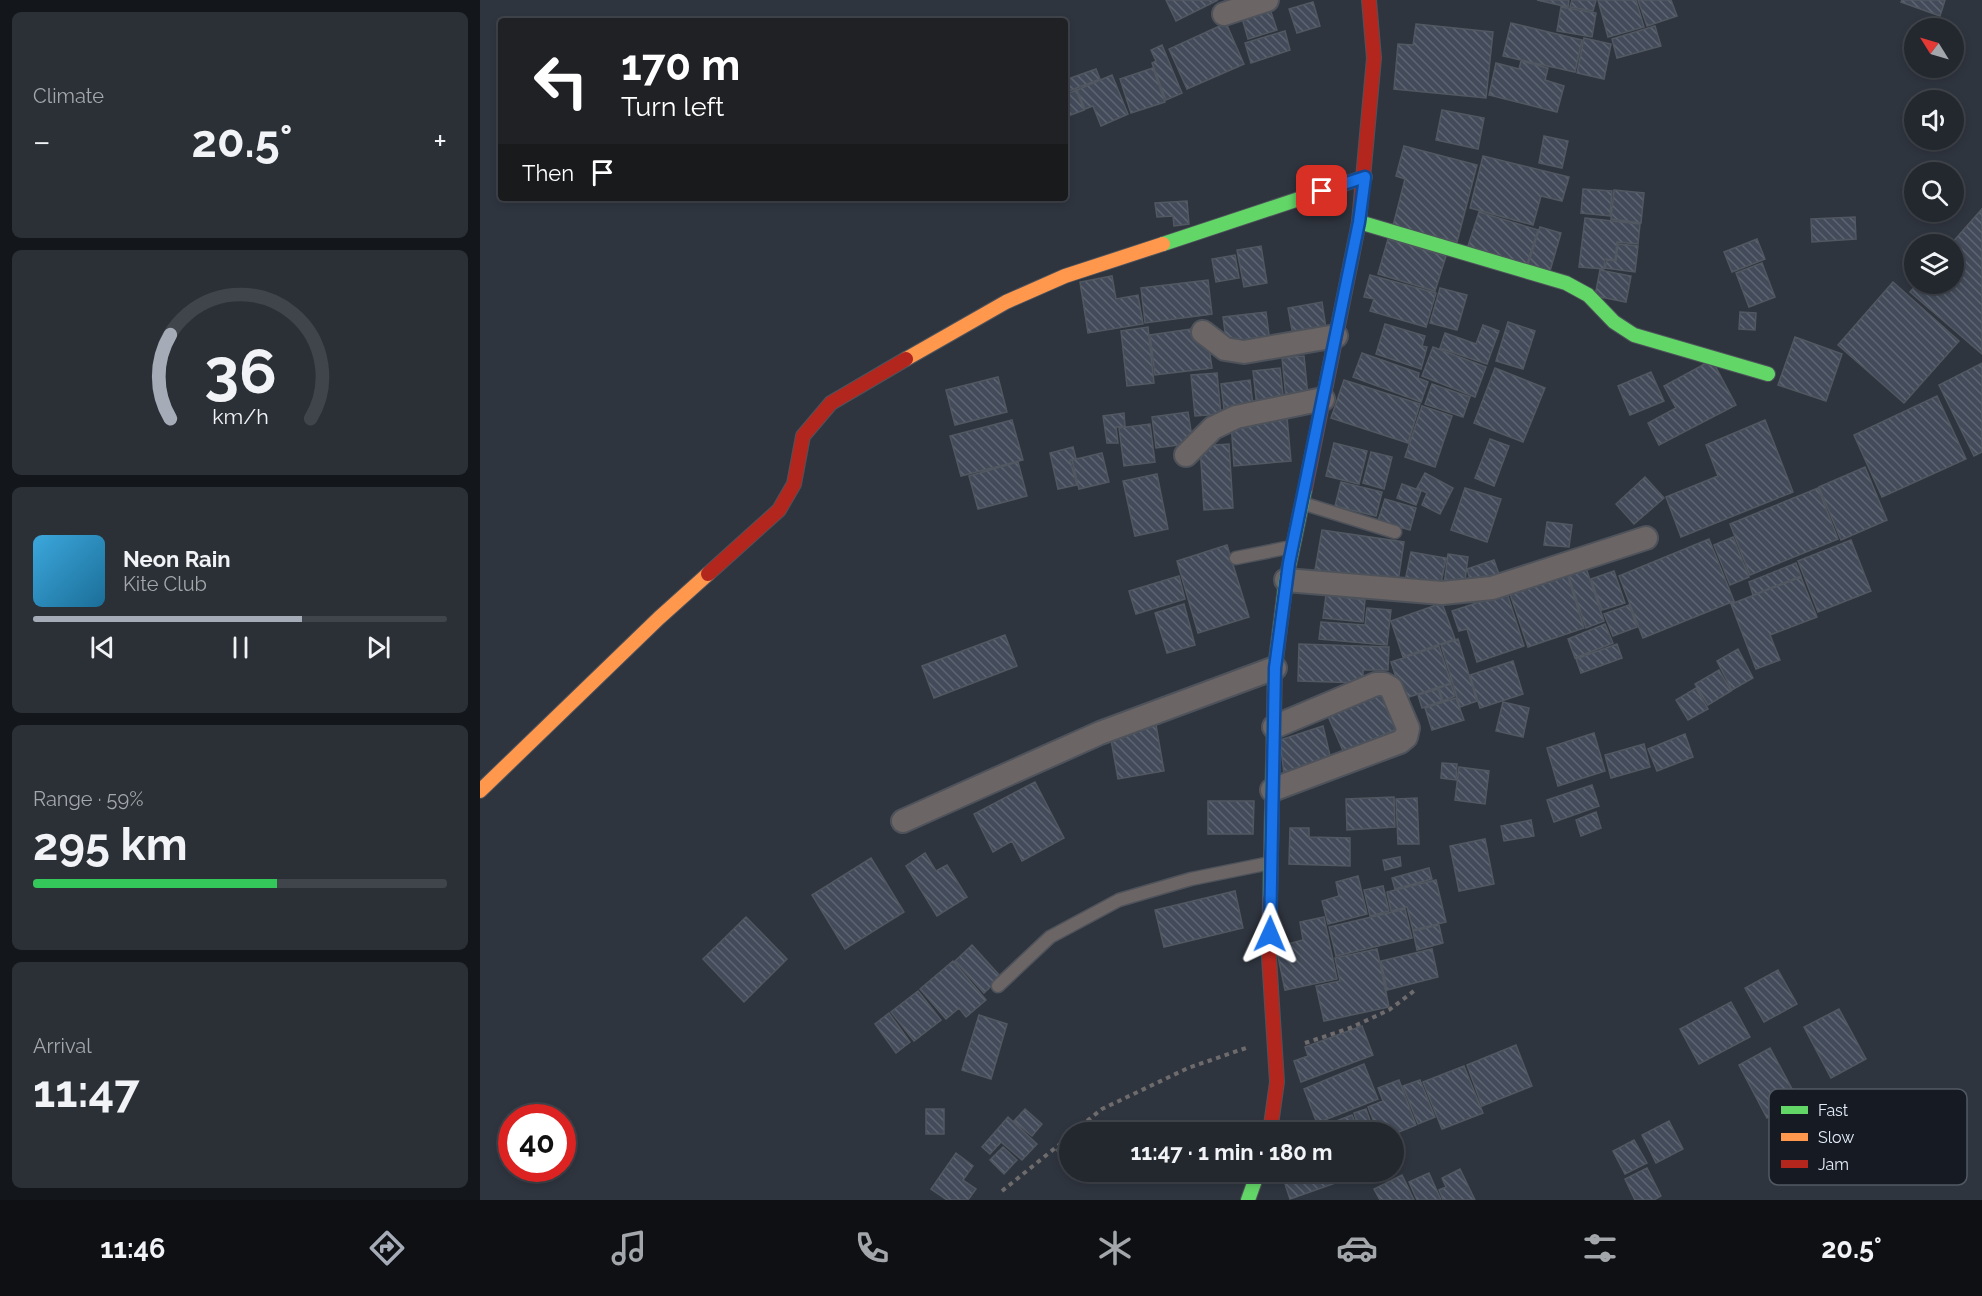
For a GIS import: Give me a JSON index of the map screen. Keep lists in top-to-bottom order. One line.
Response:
{"legend":["Fast","Slow","Jam"],"north":"top left","page":{"tile":["Climate",["Range · 59%","295 km"],["Arrival","11:47"]],"turn":["170 m","Turn left"],"heat":["−","20.5°","+"],"then":"Then","song":["Neon Rain","Kite Club"],"limit":"40","trip":"11:47 · 1 min · 180 m","tabs":["11:46","20.5°"],"gauge":["36","km/h"]}}
